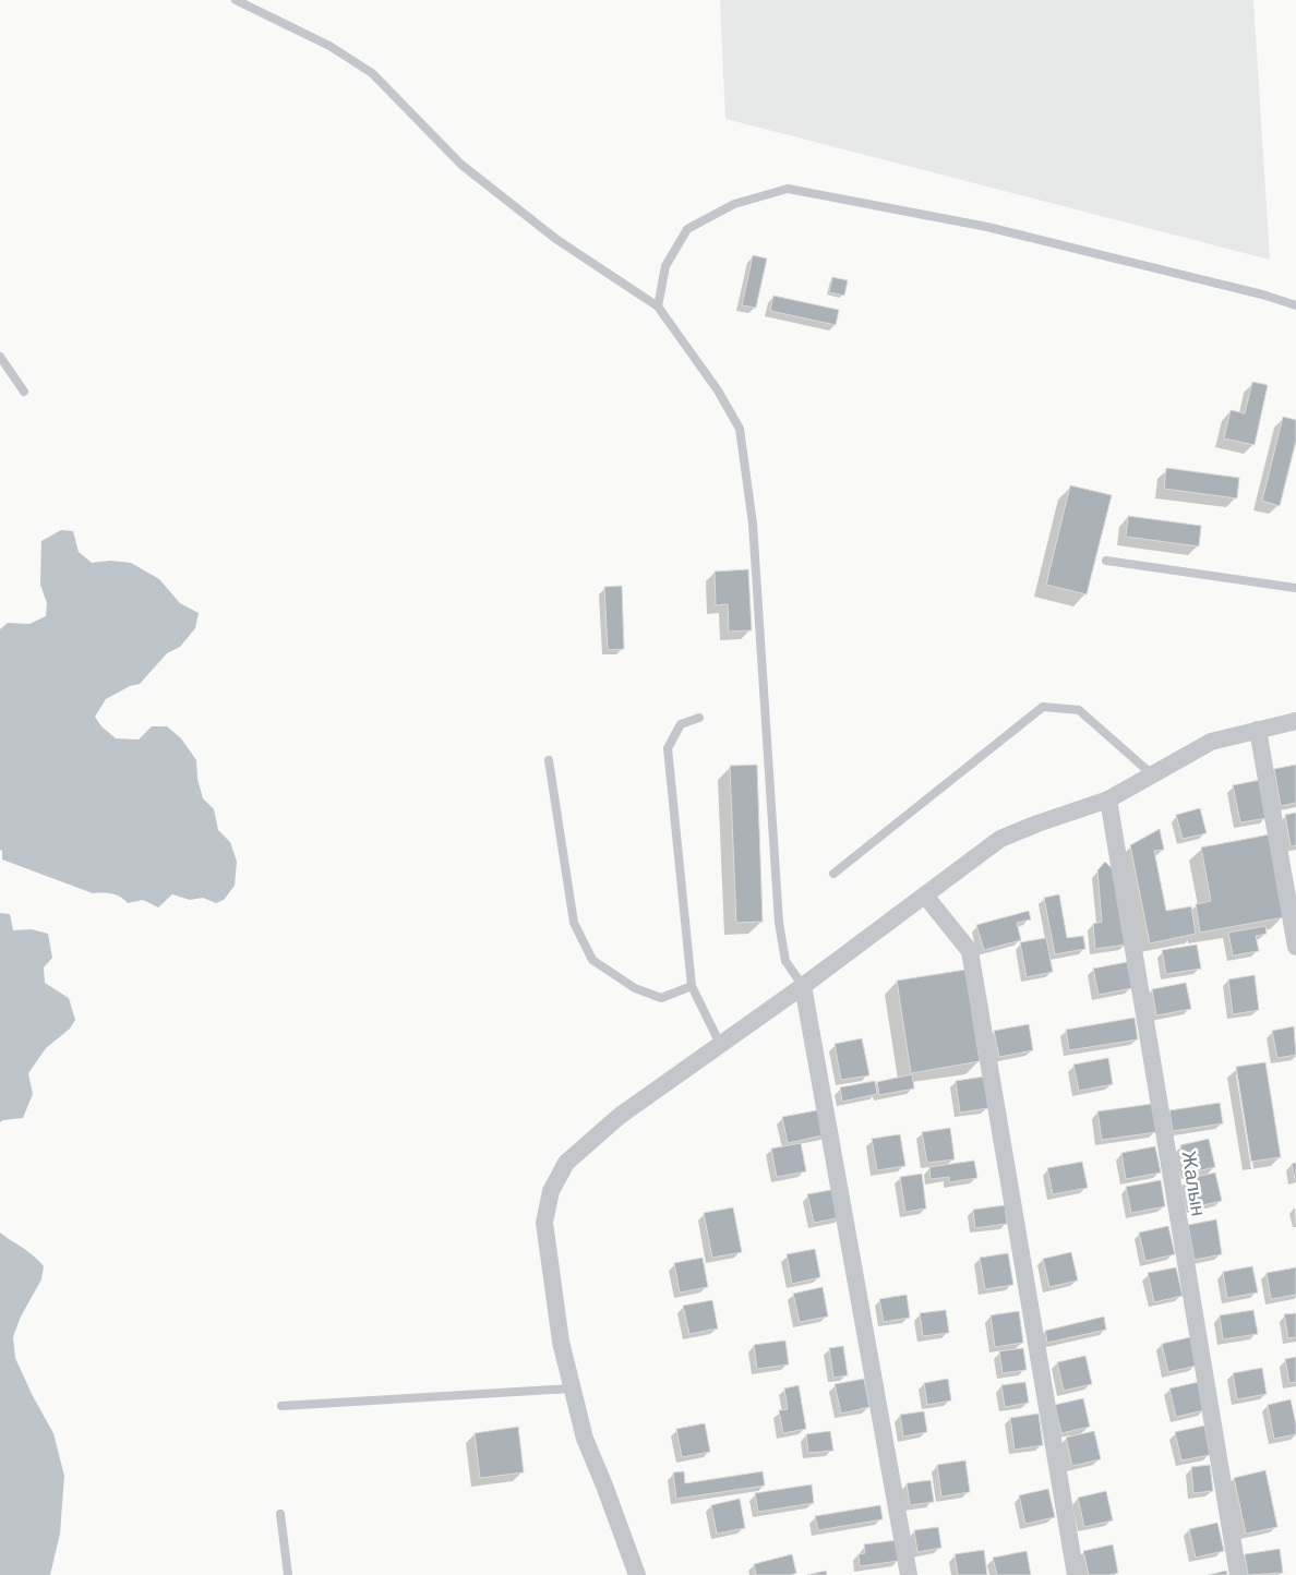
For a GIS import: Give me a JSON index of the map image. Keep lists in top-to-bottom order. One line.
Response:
{"streets":{"street":["Жалын"]}}
